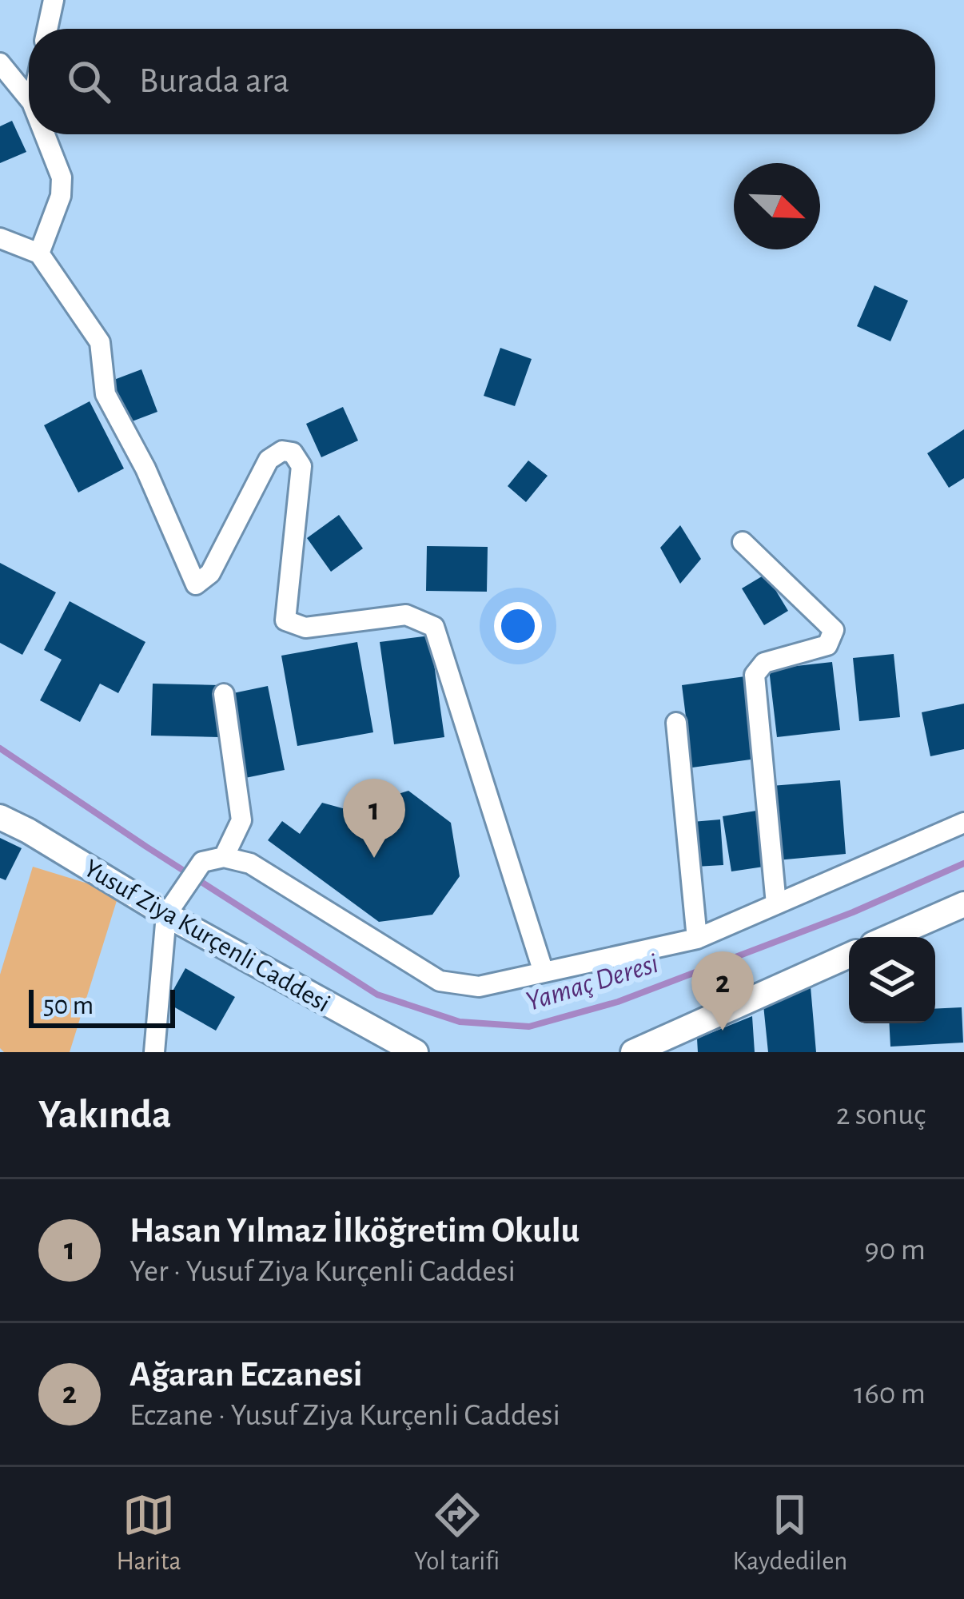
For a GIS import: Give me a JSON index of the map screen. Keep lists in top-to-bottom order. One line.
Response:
{"streets":{"street":["Yusuf Ziya Kurçenli Caddesi"]},"water":["Yamaç Deresi"],"scale_bar":"50 m","north":"bottom right","page":{"search":"Burada ara","pins":["1","2"],"scale":"50 m","heading":["Yakında","2 sonuç"],"list":[{"mark":"1","name":"Hasan Yılmaz İlköğretim Okulu","note":"Yer · Yusuf Ziya Kurçenli Caddesi","value":"90 m"},{"mark":"2","name":"Ağaran Eczanesi","note":"Eczane · Yusuf Ziya Kurçenli Caddesi","value":"160 m"}],"nav":["Harita","Yol tarifi","Kaydedilen"]}}
